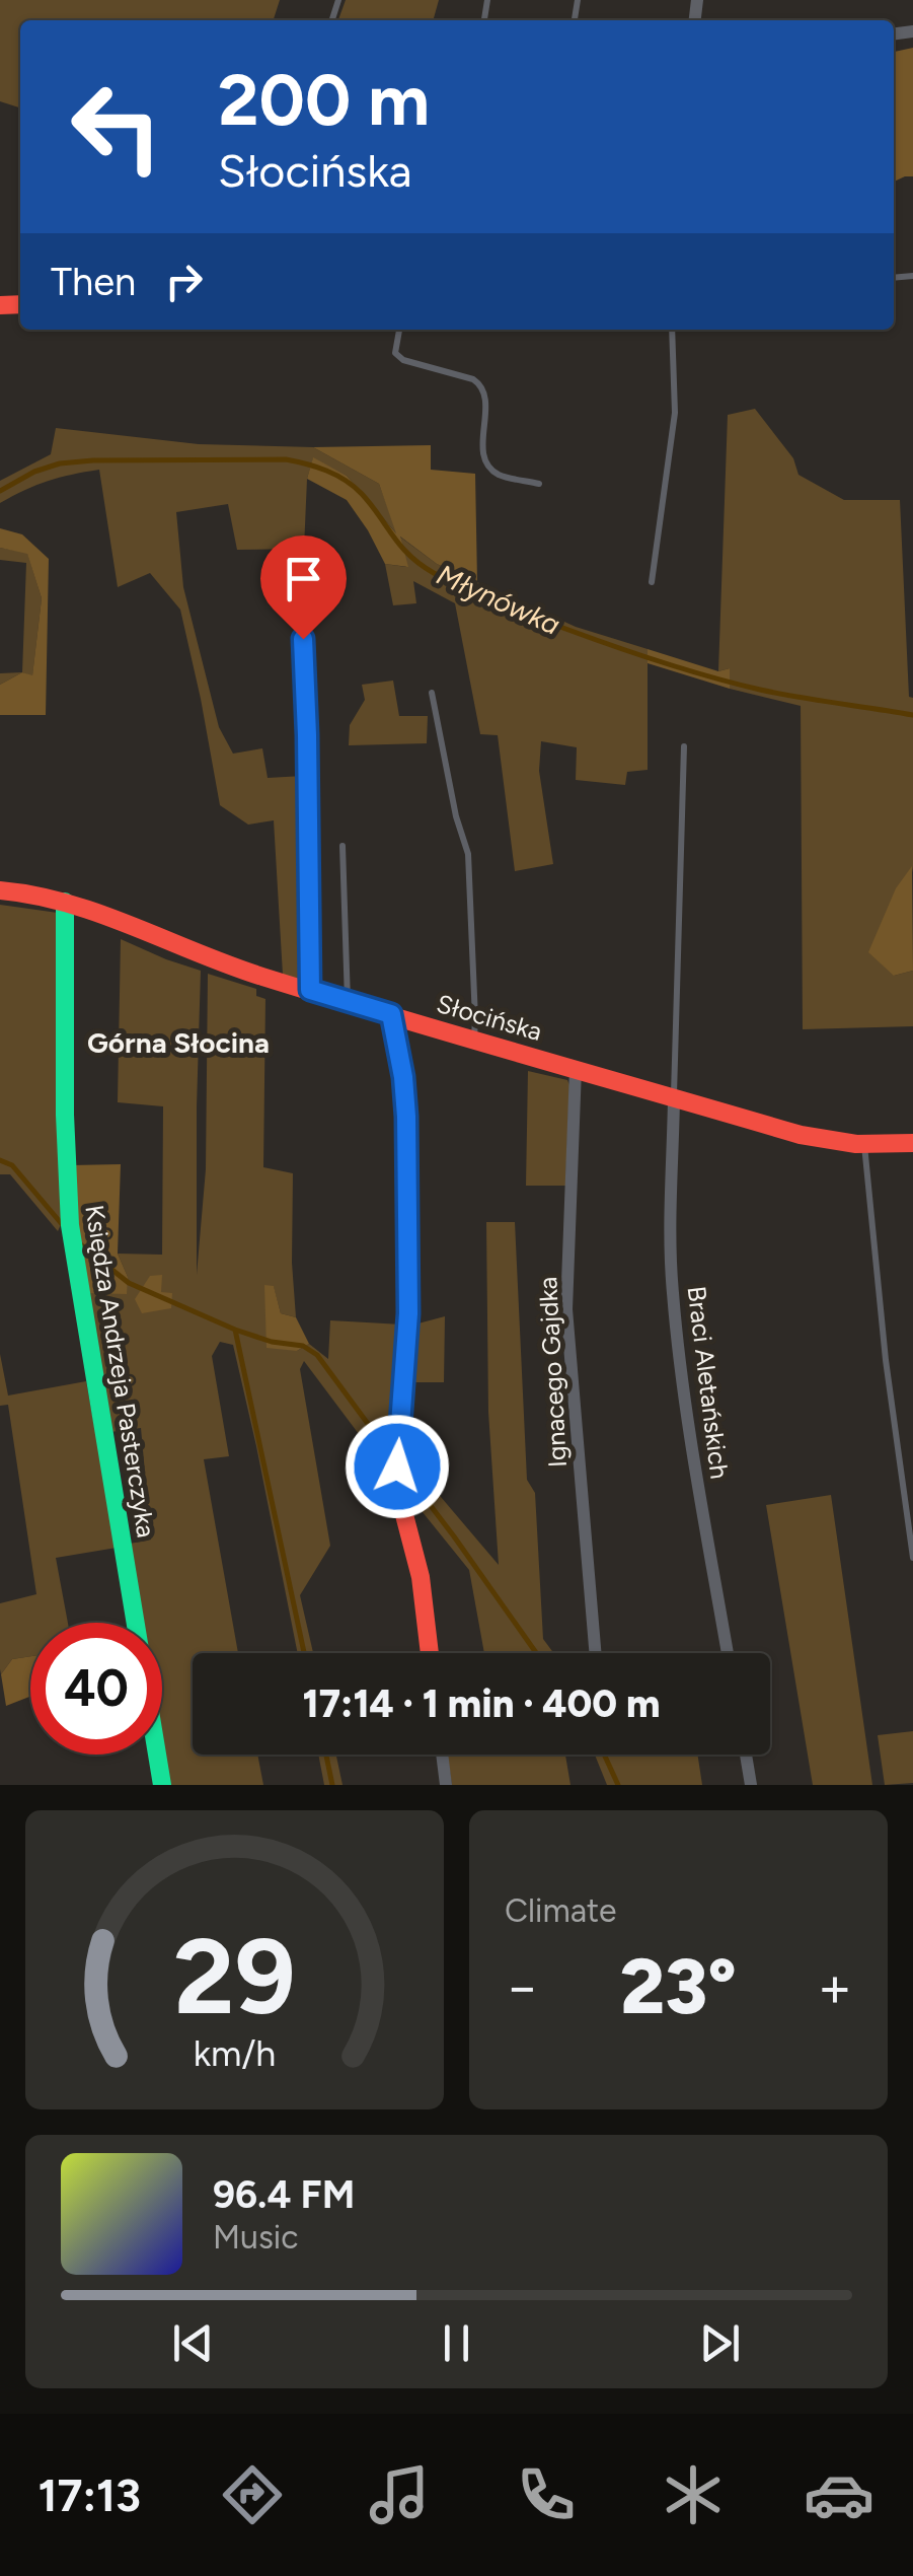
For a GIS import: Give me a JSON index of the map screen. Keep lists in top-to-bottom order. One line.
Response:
{"streets":{"street":["Słocińska","Księdza Andrzeja Pasterczyka","Ignacego Gajdka","Braci Aletańskich"]},"crossings":[["Słocińska","Księdza Andrzeja Pasterczyka"],["Słocińska","Ignacego Gajdka"],["Słocińska","Braci Aletańskich"]],"districts":["Górna Słocina"],"water":["Młynówka"],"page":{"turn":["200 m","Słocińska"],"then":"Then","limit":"40","trip":"17:14 · 1 min · 400 m","tile":"Climate","heat":["−","23°","+"],"song":["96.4 FM","Music"],"tabs":"17:13","gauge":["29","km/h"]}}
